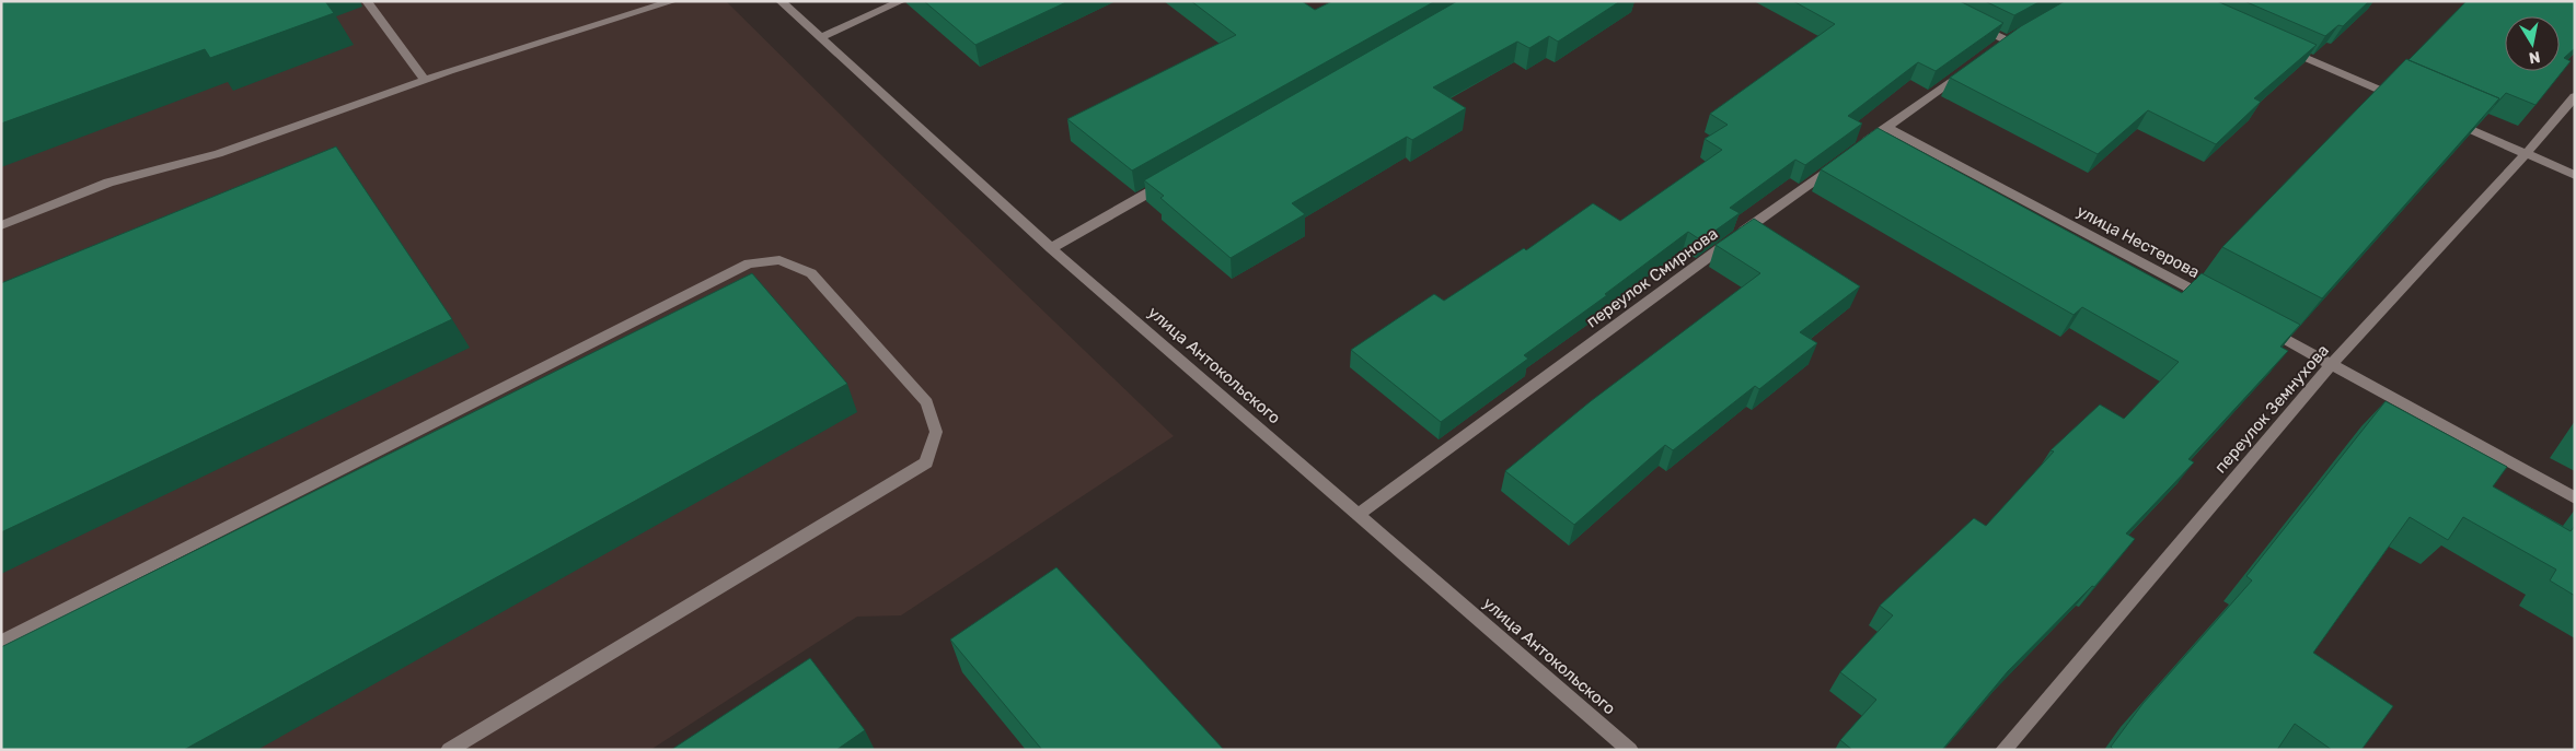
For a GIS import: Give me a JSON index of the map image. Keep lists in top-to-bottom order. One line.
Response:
{"streets":{"street":["улица Нестерова","переулок Смирнова","улица Антокольского","переулок Земнухова"]},"crossings":[["переулок Смирнова","улица Антокольского"]],"north":"bottom"}
